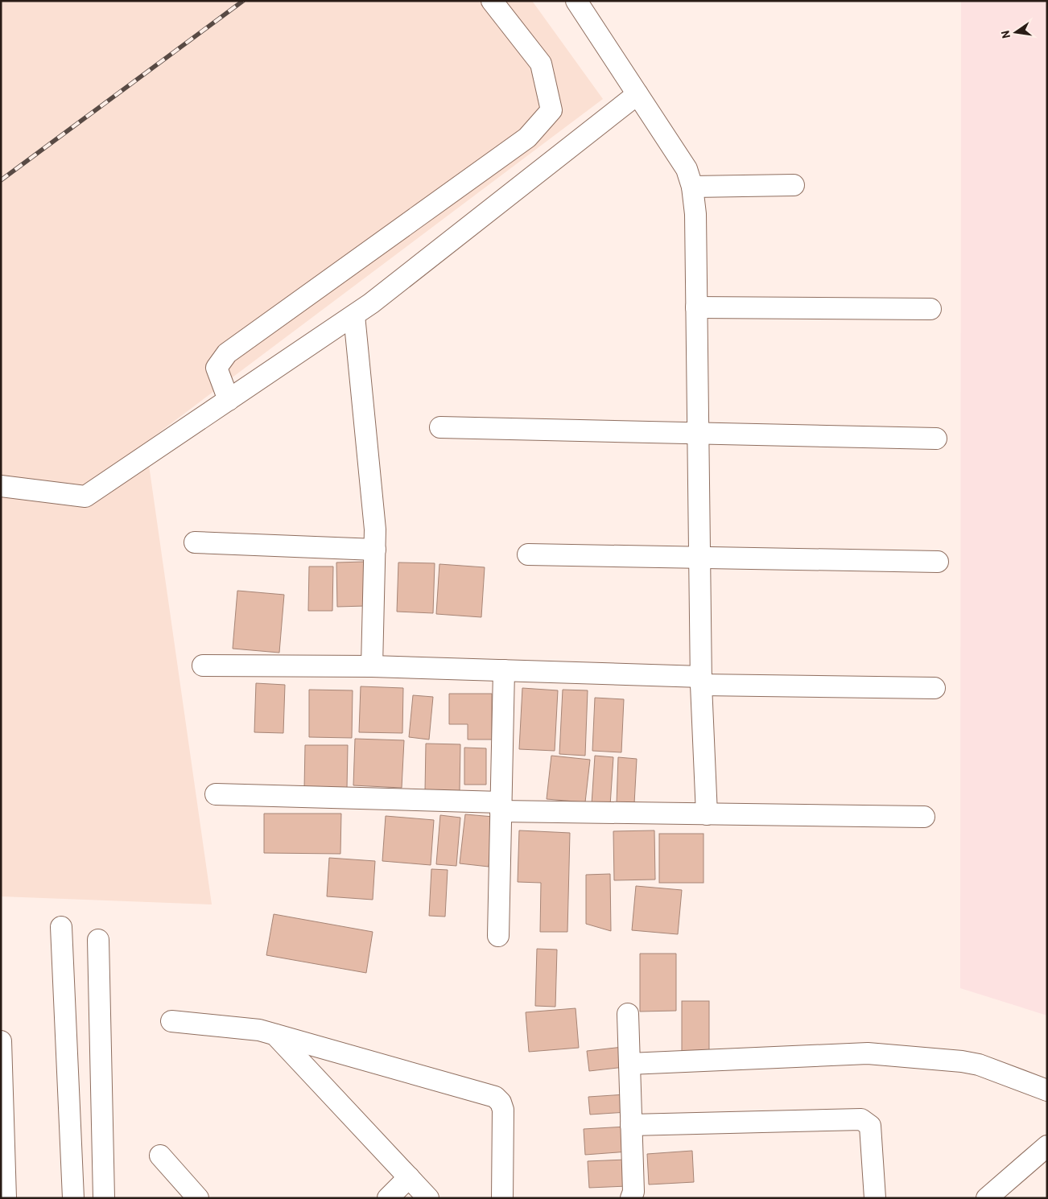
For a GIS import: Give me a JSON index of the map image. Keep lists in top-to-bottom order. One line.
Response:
{"north":"left"}
